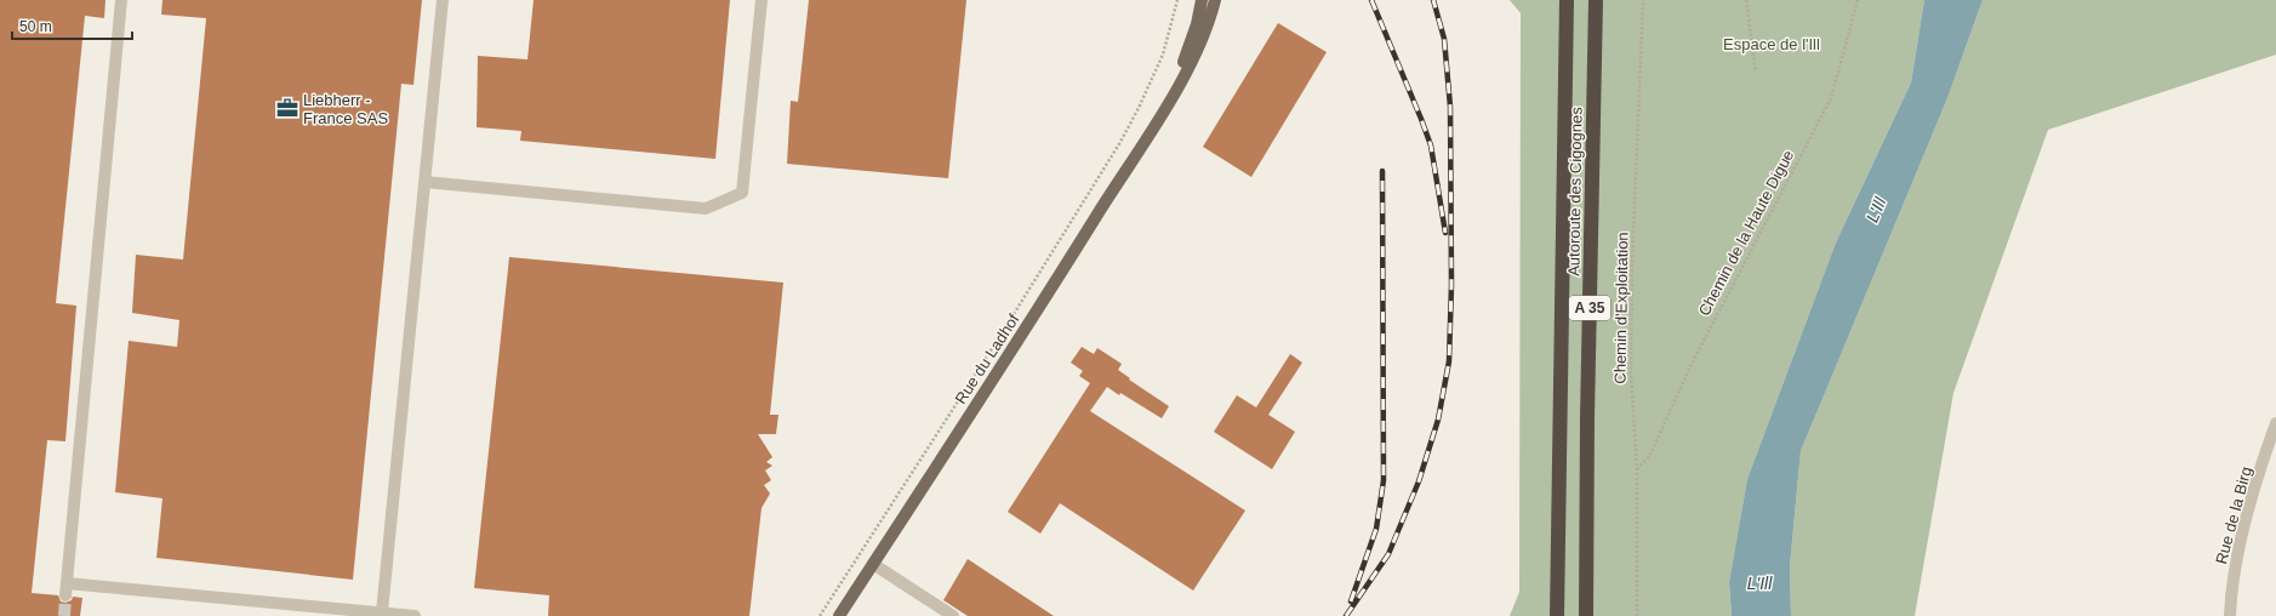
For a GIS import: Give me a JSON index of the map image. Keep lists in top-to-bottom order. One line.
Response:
{"streets":{"highway":["Autoroute des Cigognes","A 35"],"main road":["Rue du Ladhof"],"street":["Rue de la Birg"],"path":["Chemin de la Haute Digue","Chemin d'Exploitation"]},"crossings":[["Chemin de la Haute Digue","Chemin d'Exploitation"]],"water":["L'Ill"],"parks":["Espace de l'Ill"],"places":{"office":["Liebherr - France SAS"]},"scale_bar":"50 m"}
